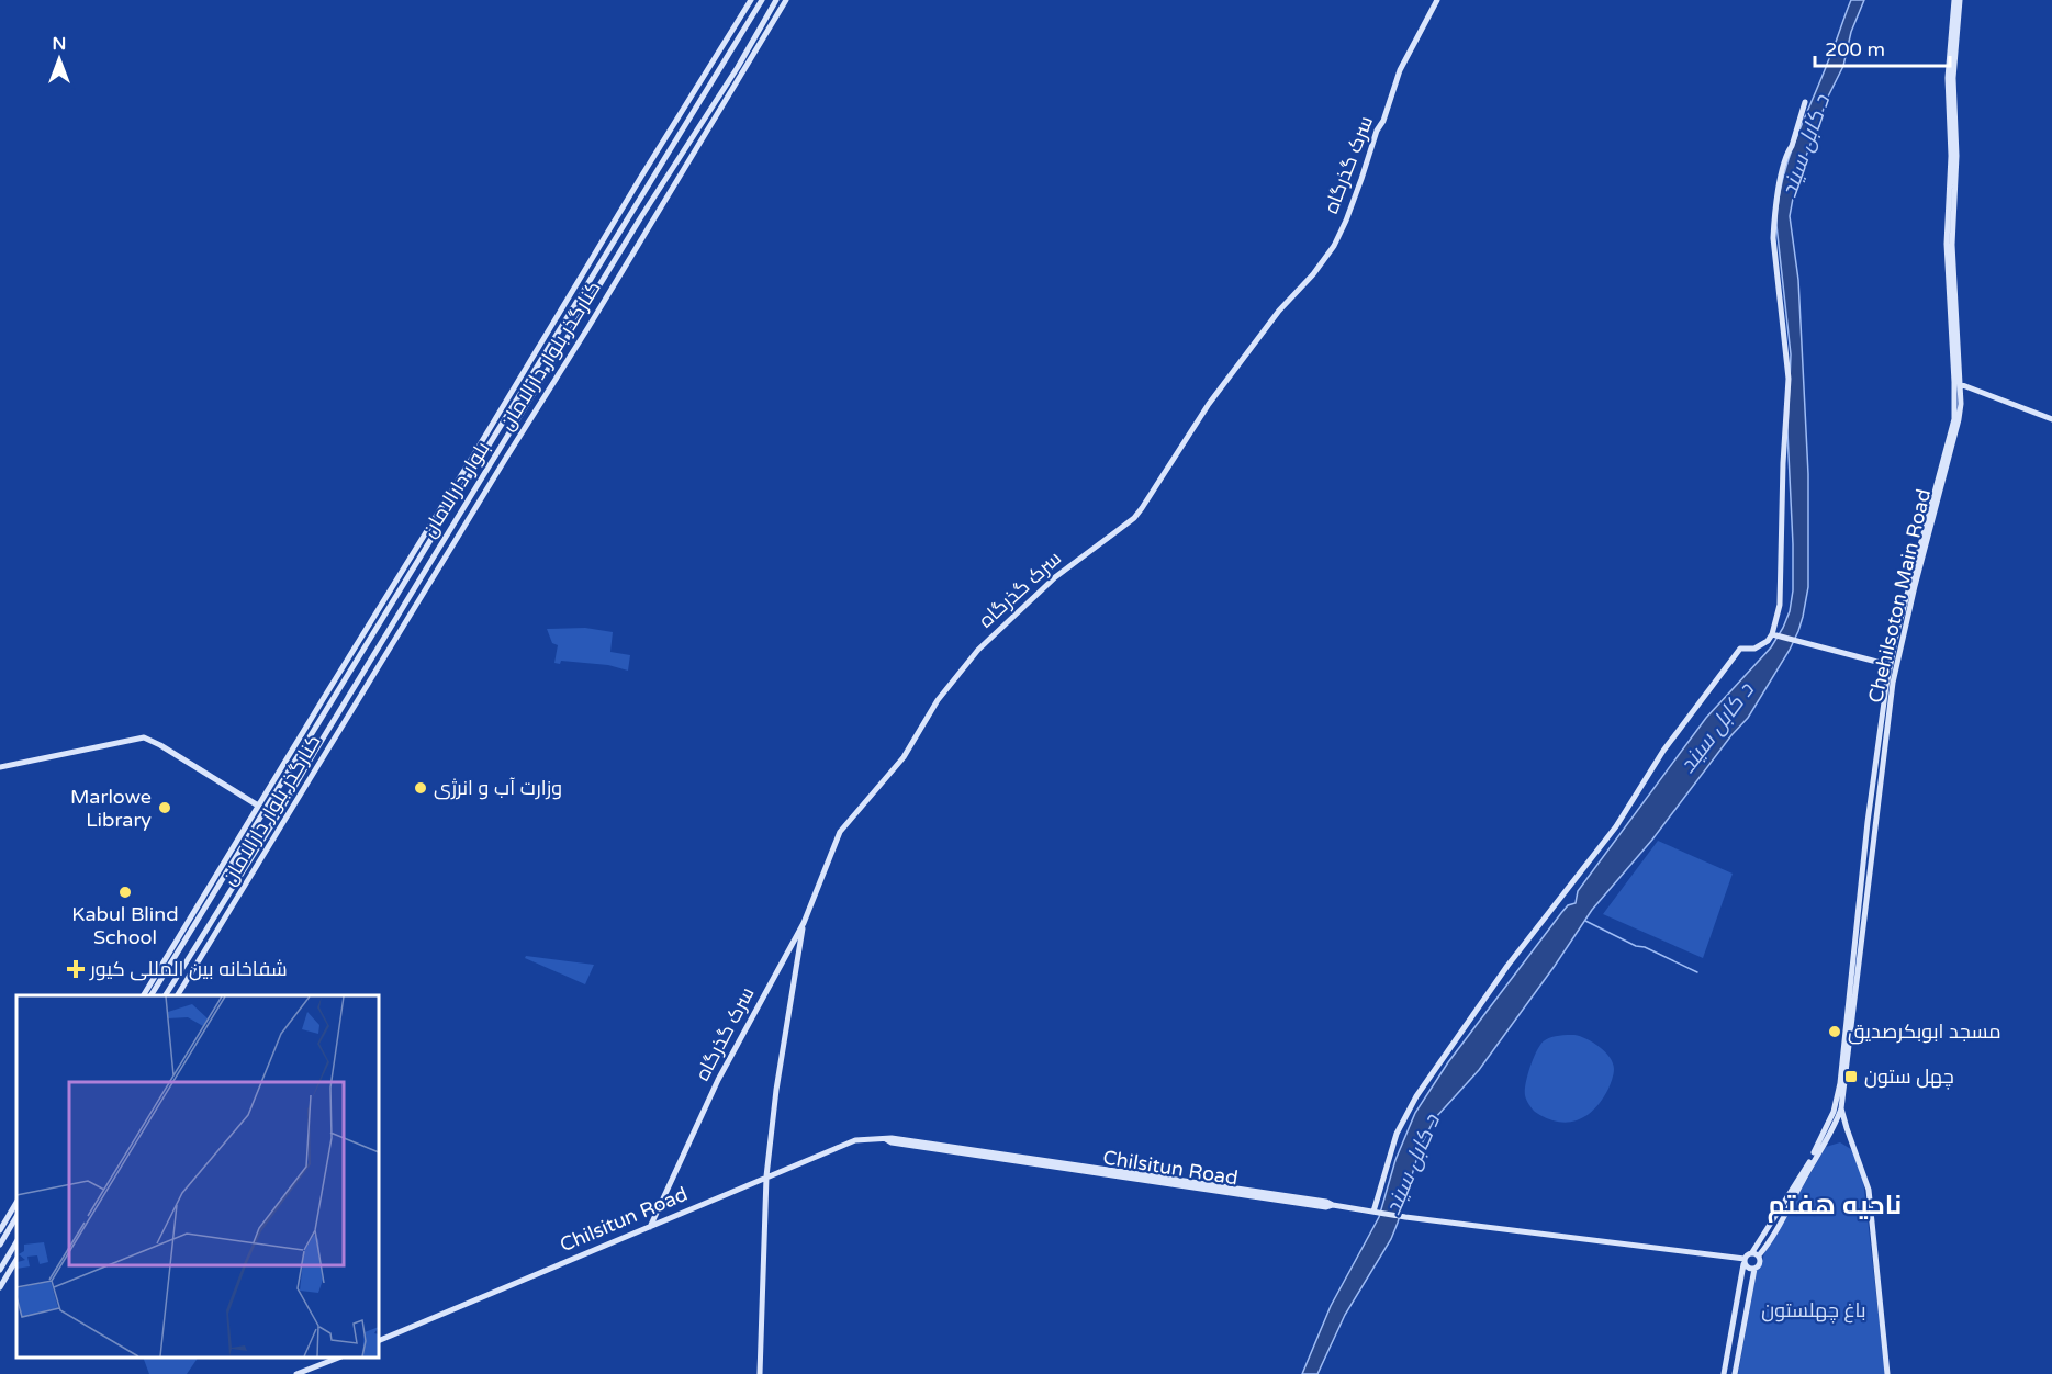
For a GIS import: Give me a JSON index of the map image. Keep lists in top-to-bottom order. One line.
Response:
{"streets":{"main road":["سرک گذرگاه","کنارگذر بلوار دارالامان","بلوار دارالامان","Chehilsoton Main Road","Chilsitun Road"]},"crossings":[["سرک گذرگاه","Chilsitun Road"]],"districts":["ناحیه هفتم"],"water":["د کابل سيند"],"parks":["باغ چهلستون"],"places":{"other":["وزارت آب و انرژی","Marlowe Library","Kabul Blind School","مسجد ابوبکرصدیق"],"health":["شفاخانه بین المللی کیور"],"transit":["چهل ستون"]},"scale_bar":"200 m","north":"top"}
